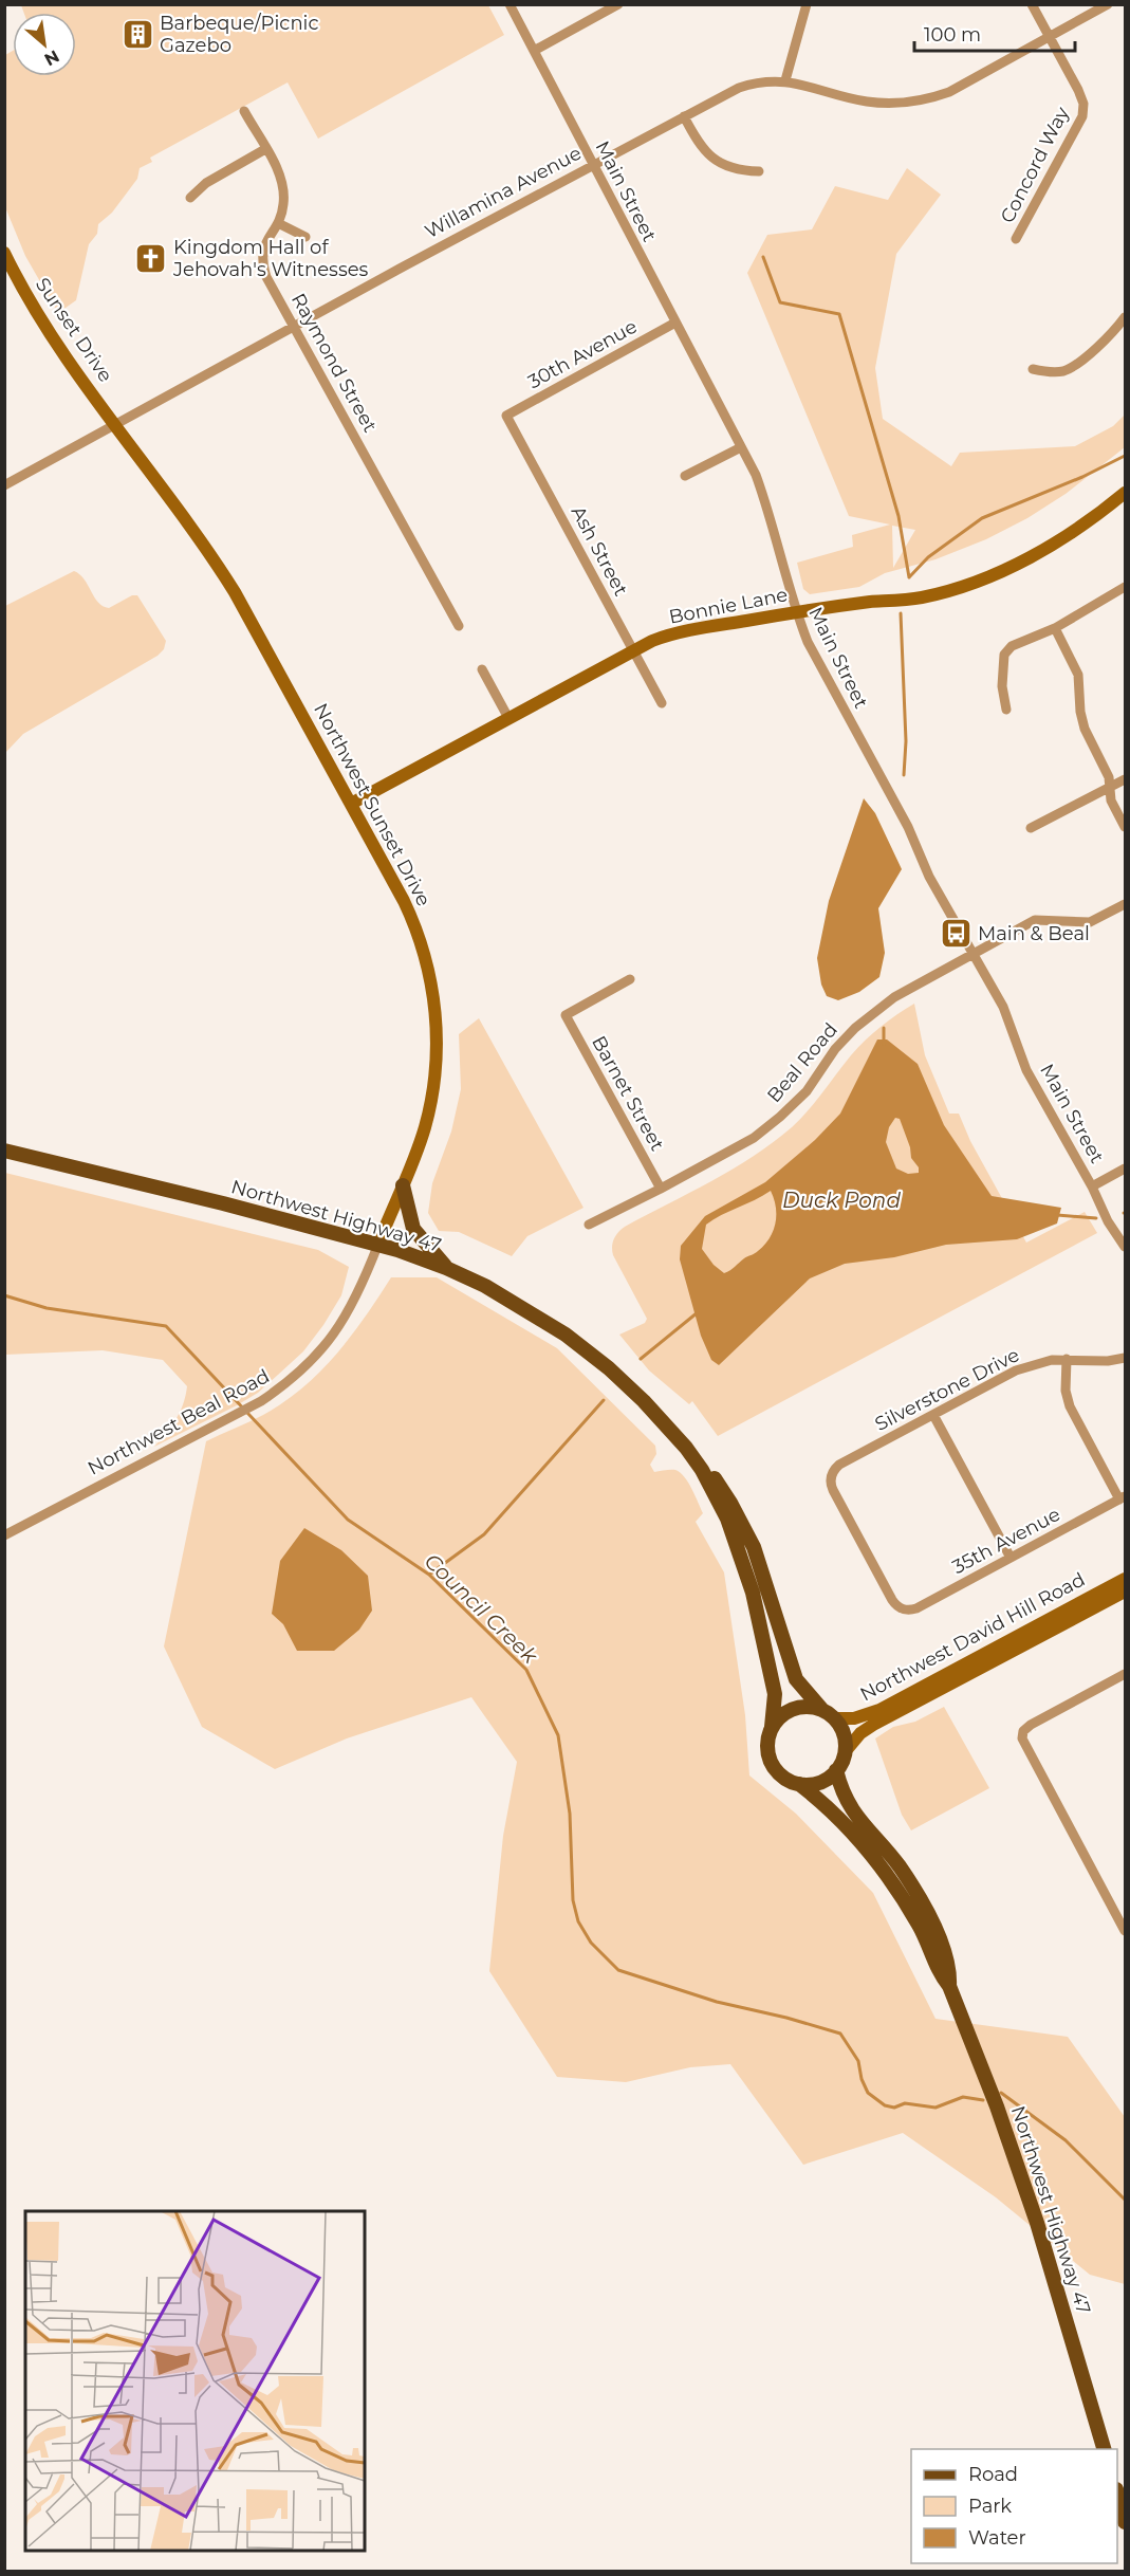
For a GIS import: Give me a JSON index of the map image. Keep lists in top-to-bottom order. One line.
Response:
{"streets":{"main road":["Northwest Highway 47"],"street":["Concord Way","Main Street","Willamina Avenue","Sunset Drive","30th Avenue","Raymond Street","Ash Street","Bonnie Lane","Northwest Sunset Drive","Beal Road","Barnet Street","Silverstone Drive","Northwest Beal Road","35th Avenue","Northwest David Hill Road"]},"crossings":[["Concord Way","Willamina Avenue"],["Main Street","Willamina Avenue"],["Main Street","30th Avenue"],["Main Street","Bonnie Lane"],["Main Street","Beal Road"],["Willamina Avenue","Sunset Drive"],["Willamina Avenue","Raymond Street"],["Willamina Avenue","Northwest Sunset Drive"],["Sunset Drive","Northwest Sunset Drive"],["30th Avenue","Ash Street"],["Ash Street","Bonnie Lane"],["Bonnie Lane","Northwest Sunset Drive"],["Northwest Sunset Drive","Northwest Highway 47"],["Northwest Sunset Drive","Northwest Beal Road"],["Beal Road","Barnet Street"],["Northwest Highway 47","Northwest Beal Road"],["Northwest Highway 47","Northwest David Hill Road"],["Silverstone Drive","35th Avenue"]],"water":["Duck Pond","Council Creek"],"places":{"building":["Barbeque/Picnic Gazebo"],"church":["Kingdom Hall of Jehovah's Witnesses"],"bus stop":["Main & Beal"]},"legend":["Road","Park","Water"],"scale_bar":"100 m","north":"bottom right"}
